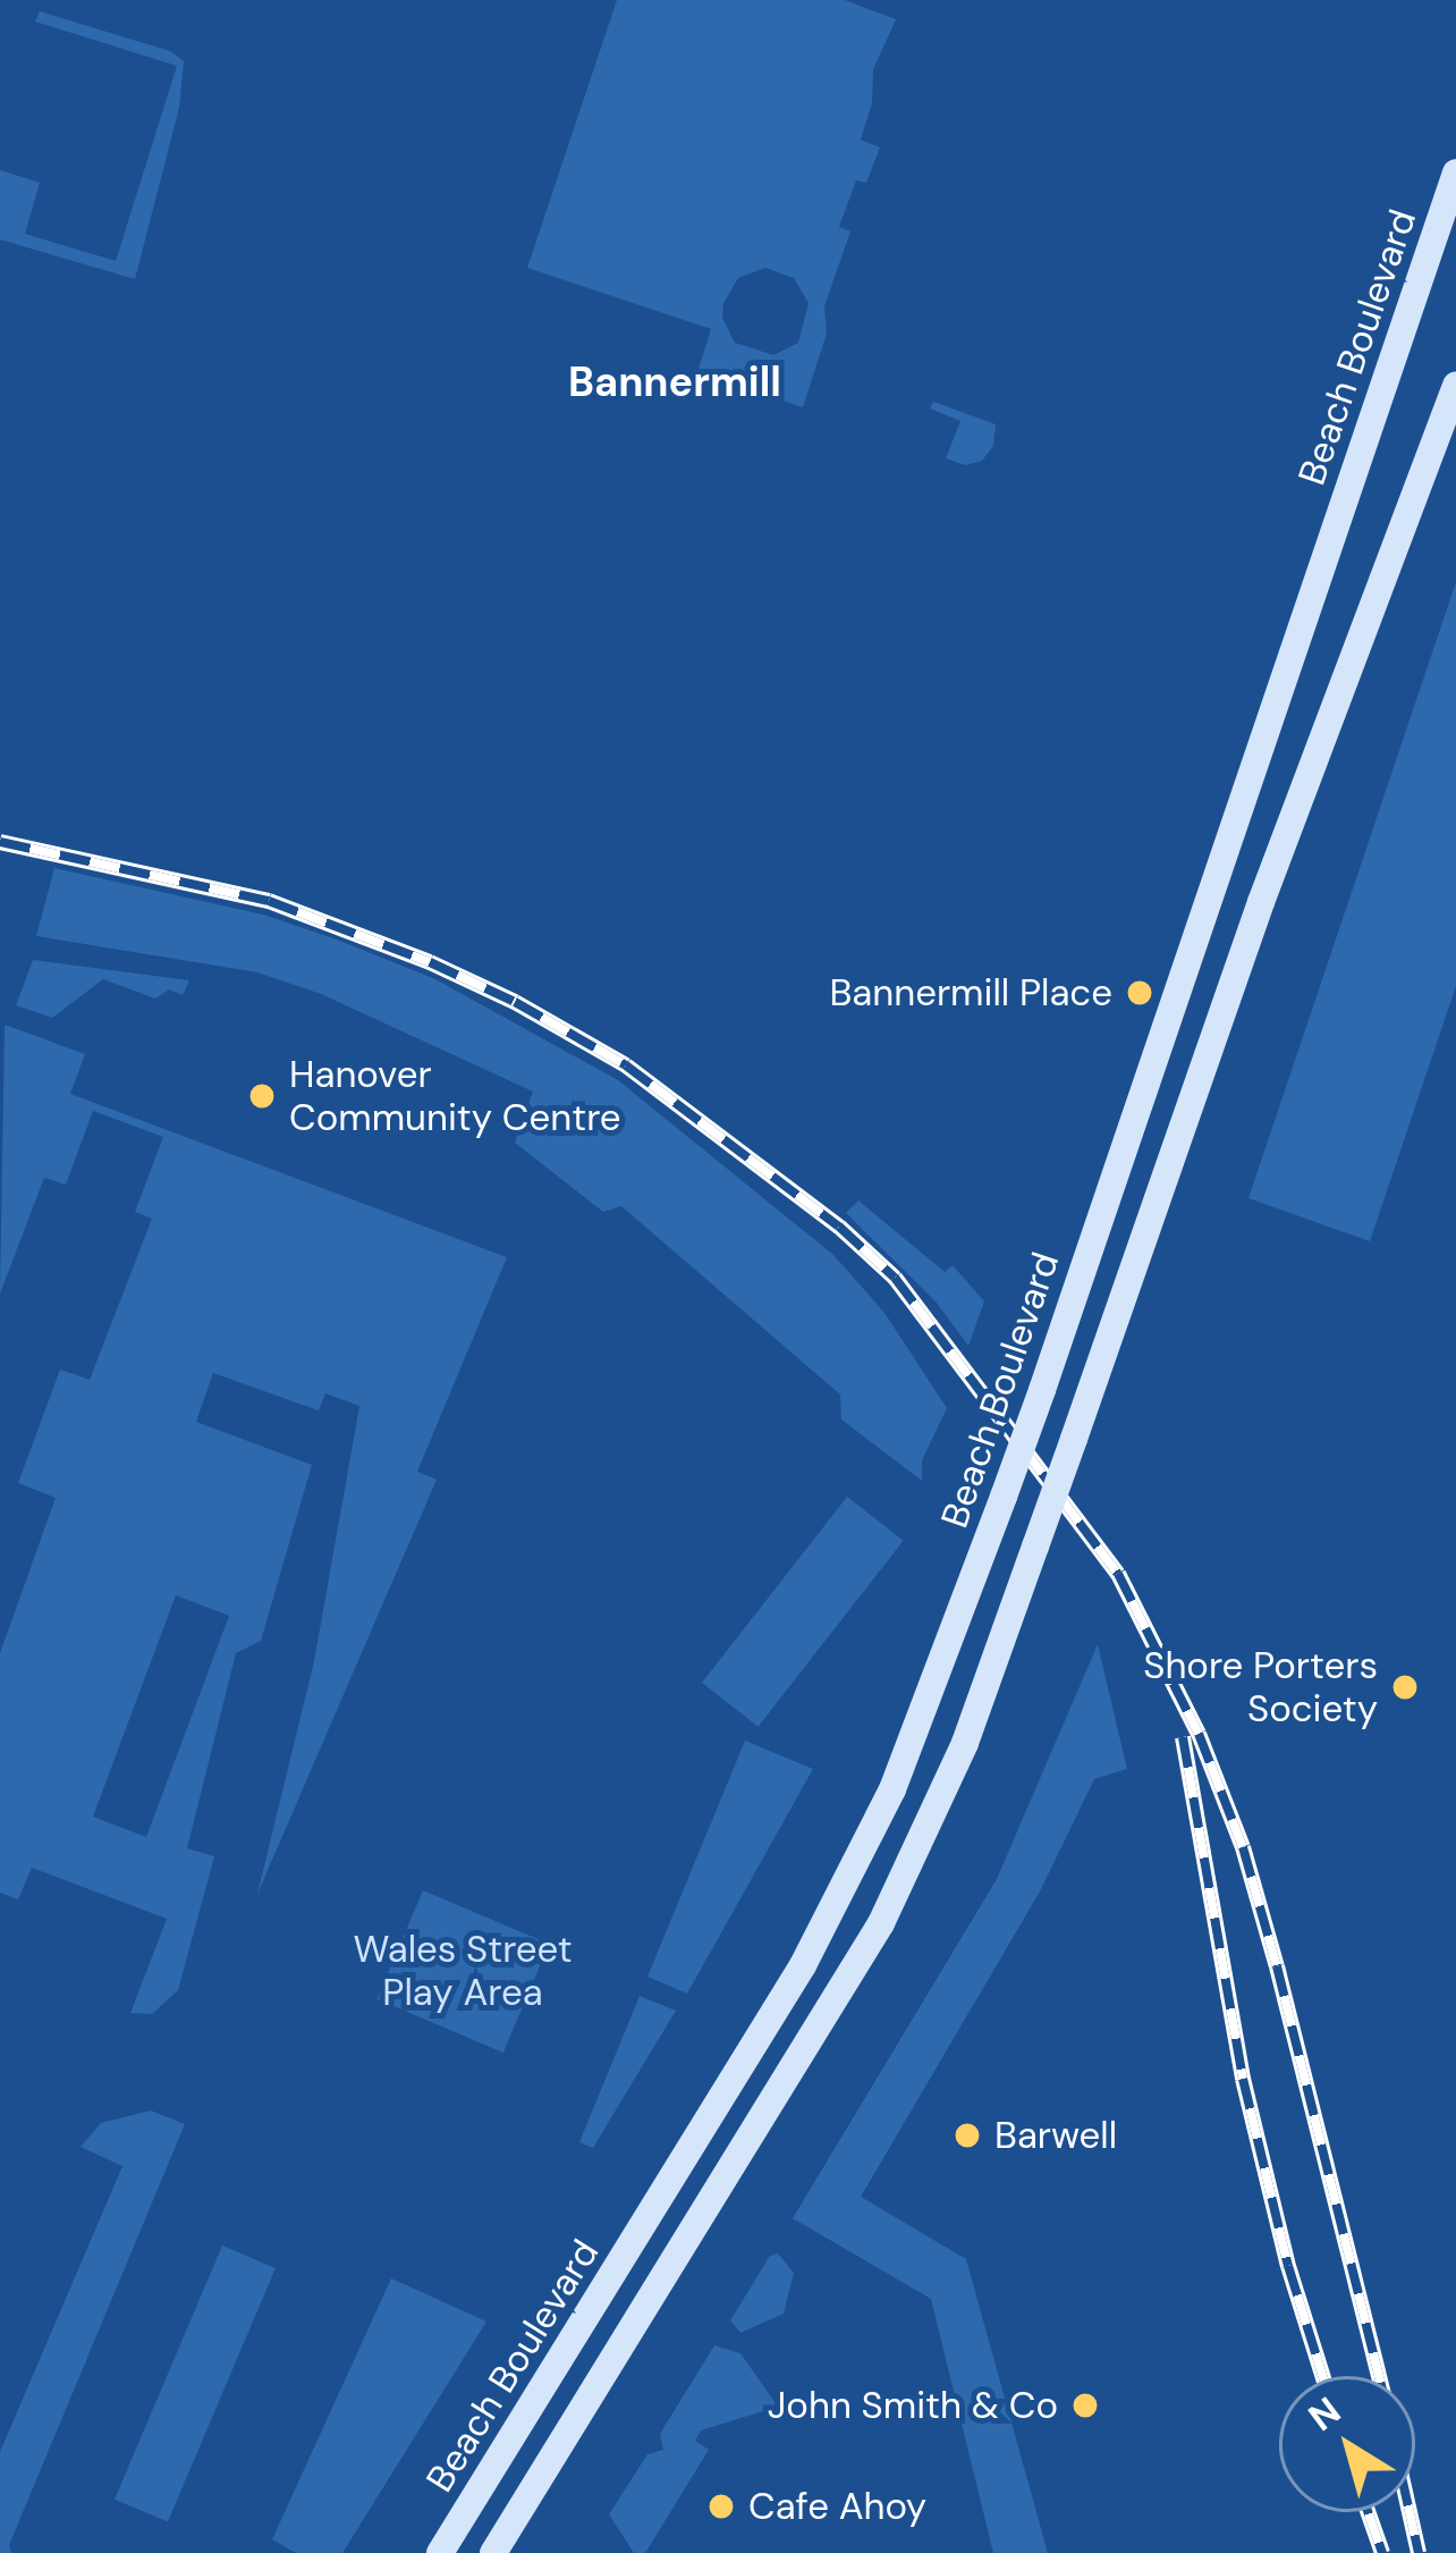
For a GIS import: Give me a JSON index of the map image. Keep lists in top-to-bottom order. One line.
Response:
{"streets":{"street":["Beach Boulevard"]},"districts":["Bannermill"],"parks":["Wales Street Play Area"],"places":["Bannermill Place","Hanover Community Centre","Shore Porters Society","Barwell","John Smith & Co","Cafe Ahoy"],"north":"top left"}
